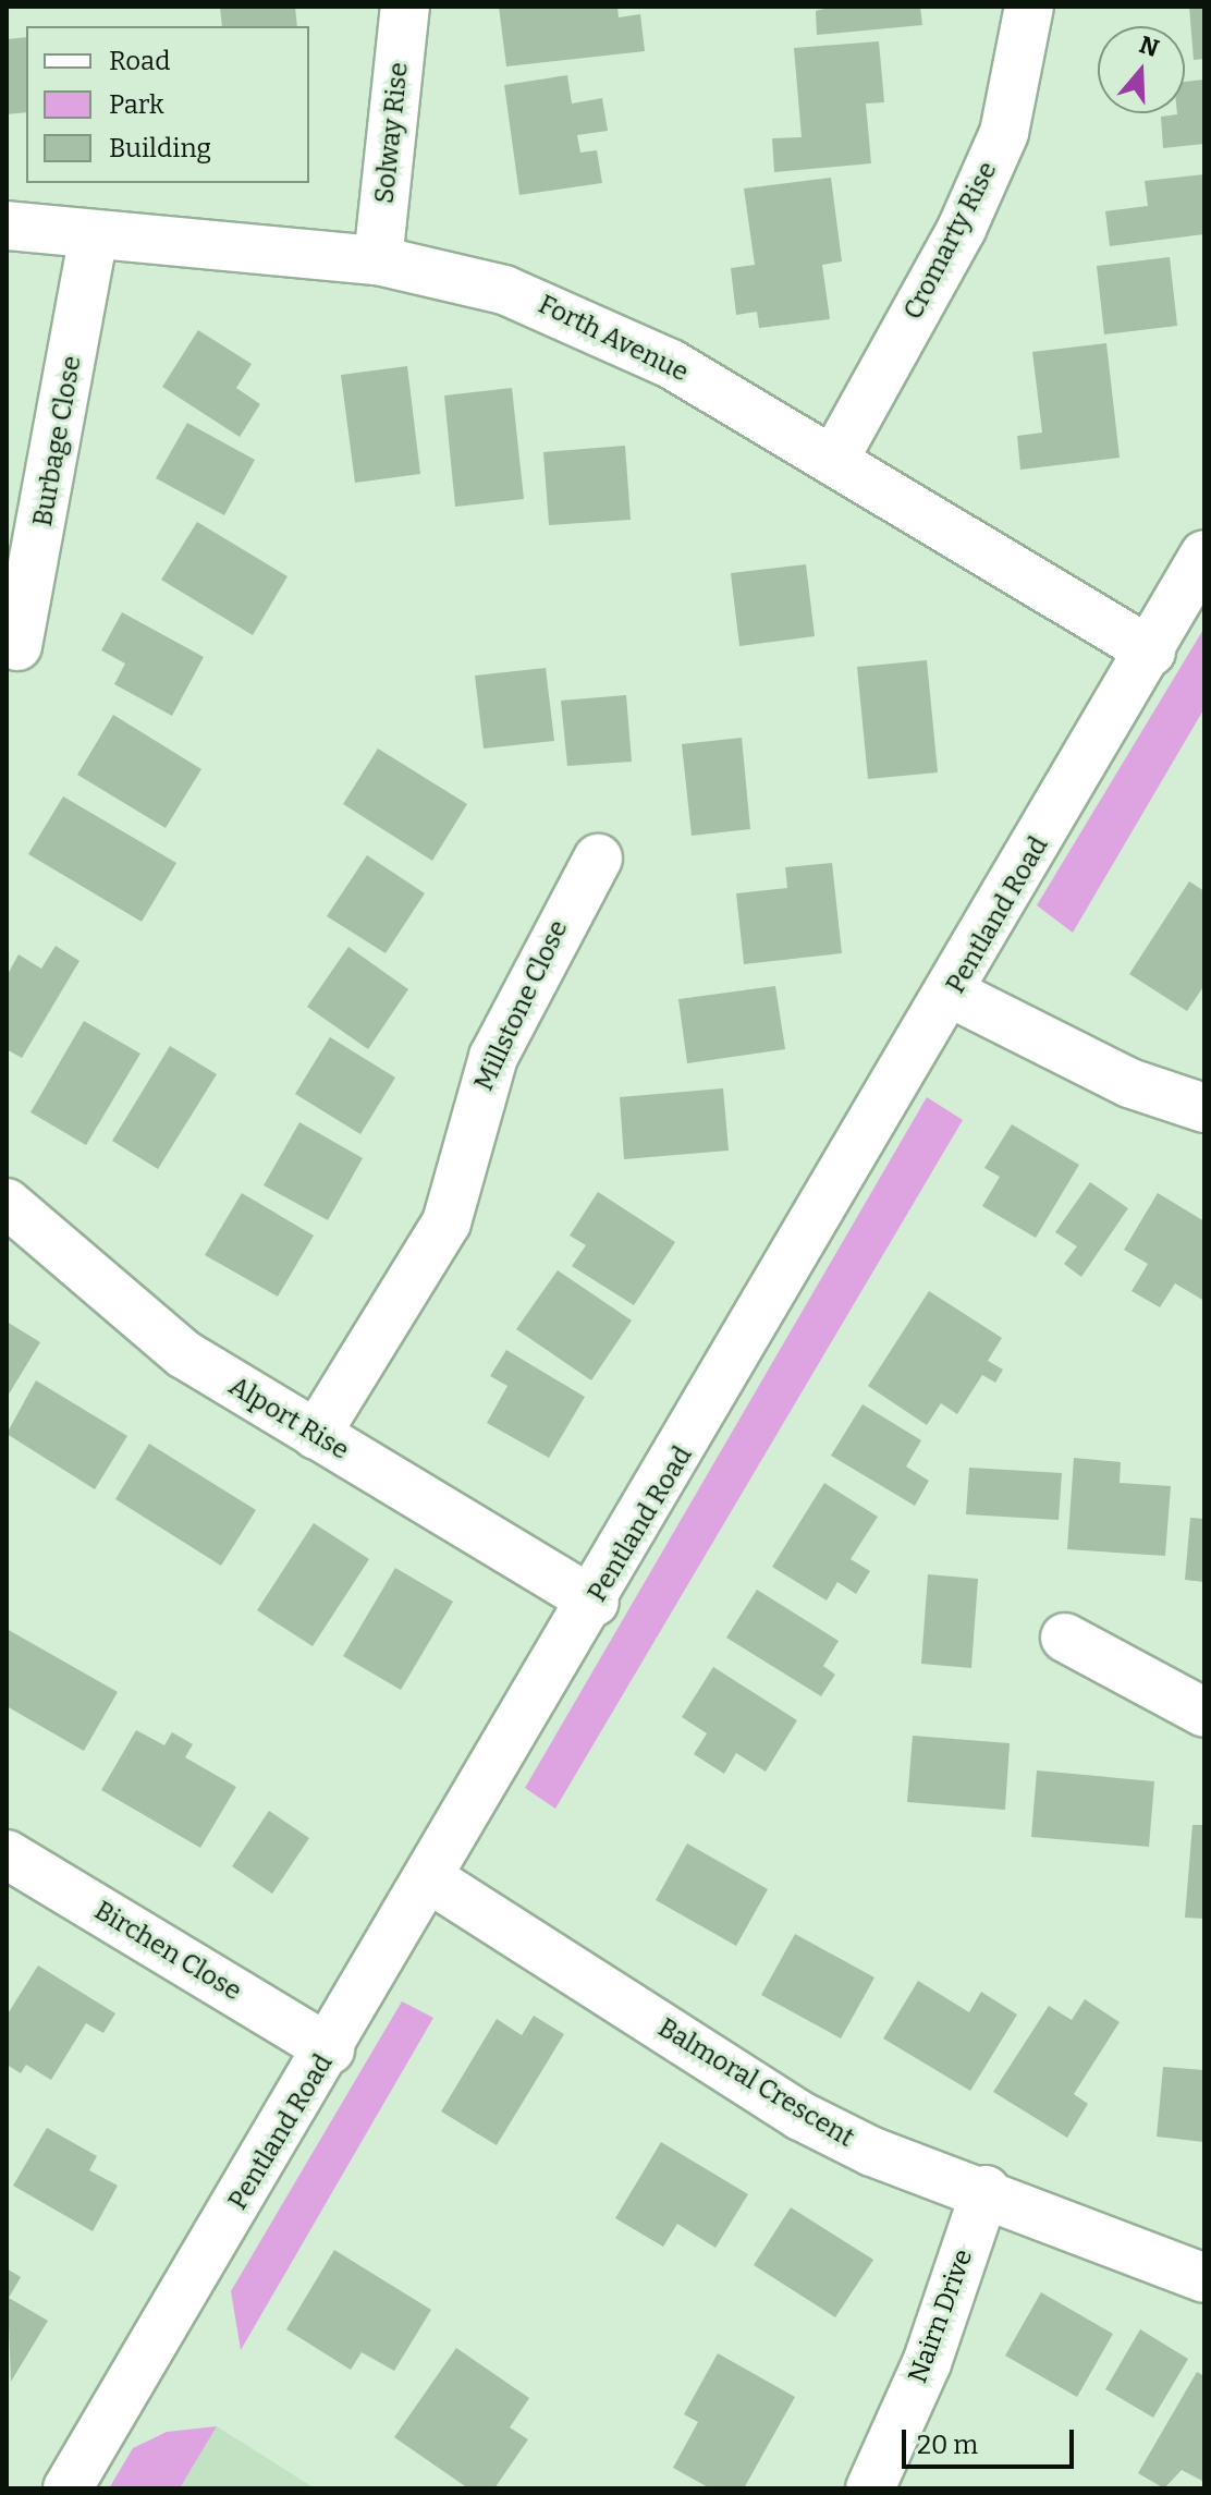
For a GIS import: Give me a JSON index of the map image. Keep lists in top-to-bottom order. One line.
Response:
{"streets":{"street":["Solway Rise","Cromarty Rise","Forth Avenue","Burbage Close","Pentland Road","Millstone Close","Alport Rise","Birchen Close","Balmoral Crescent","Nairn Drive"]},"crossings":[["Solway Rise","Forth Avenue"],["Cromarty Rise","Forth Avenue"],["Forth Avenue","Burbage Close"],["Forth Avenue","Pentland Road"],["Pentland Road","Alport Rise"],["Pentland Road","Birchen Close"],["Pentland Road","Balmoral Crescent"],["Millstone Close","Alport Rise"],["Balmoral Crescent","Nairn Drive"]],"legend":["Road","Park","Building"],"scale_bar":"20 m","north":"top"}
